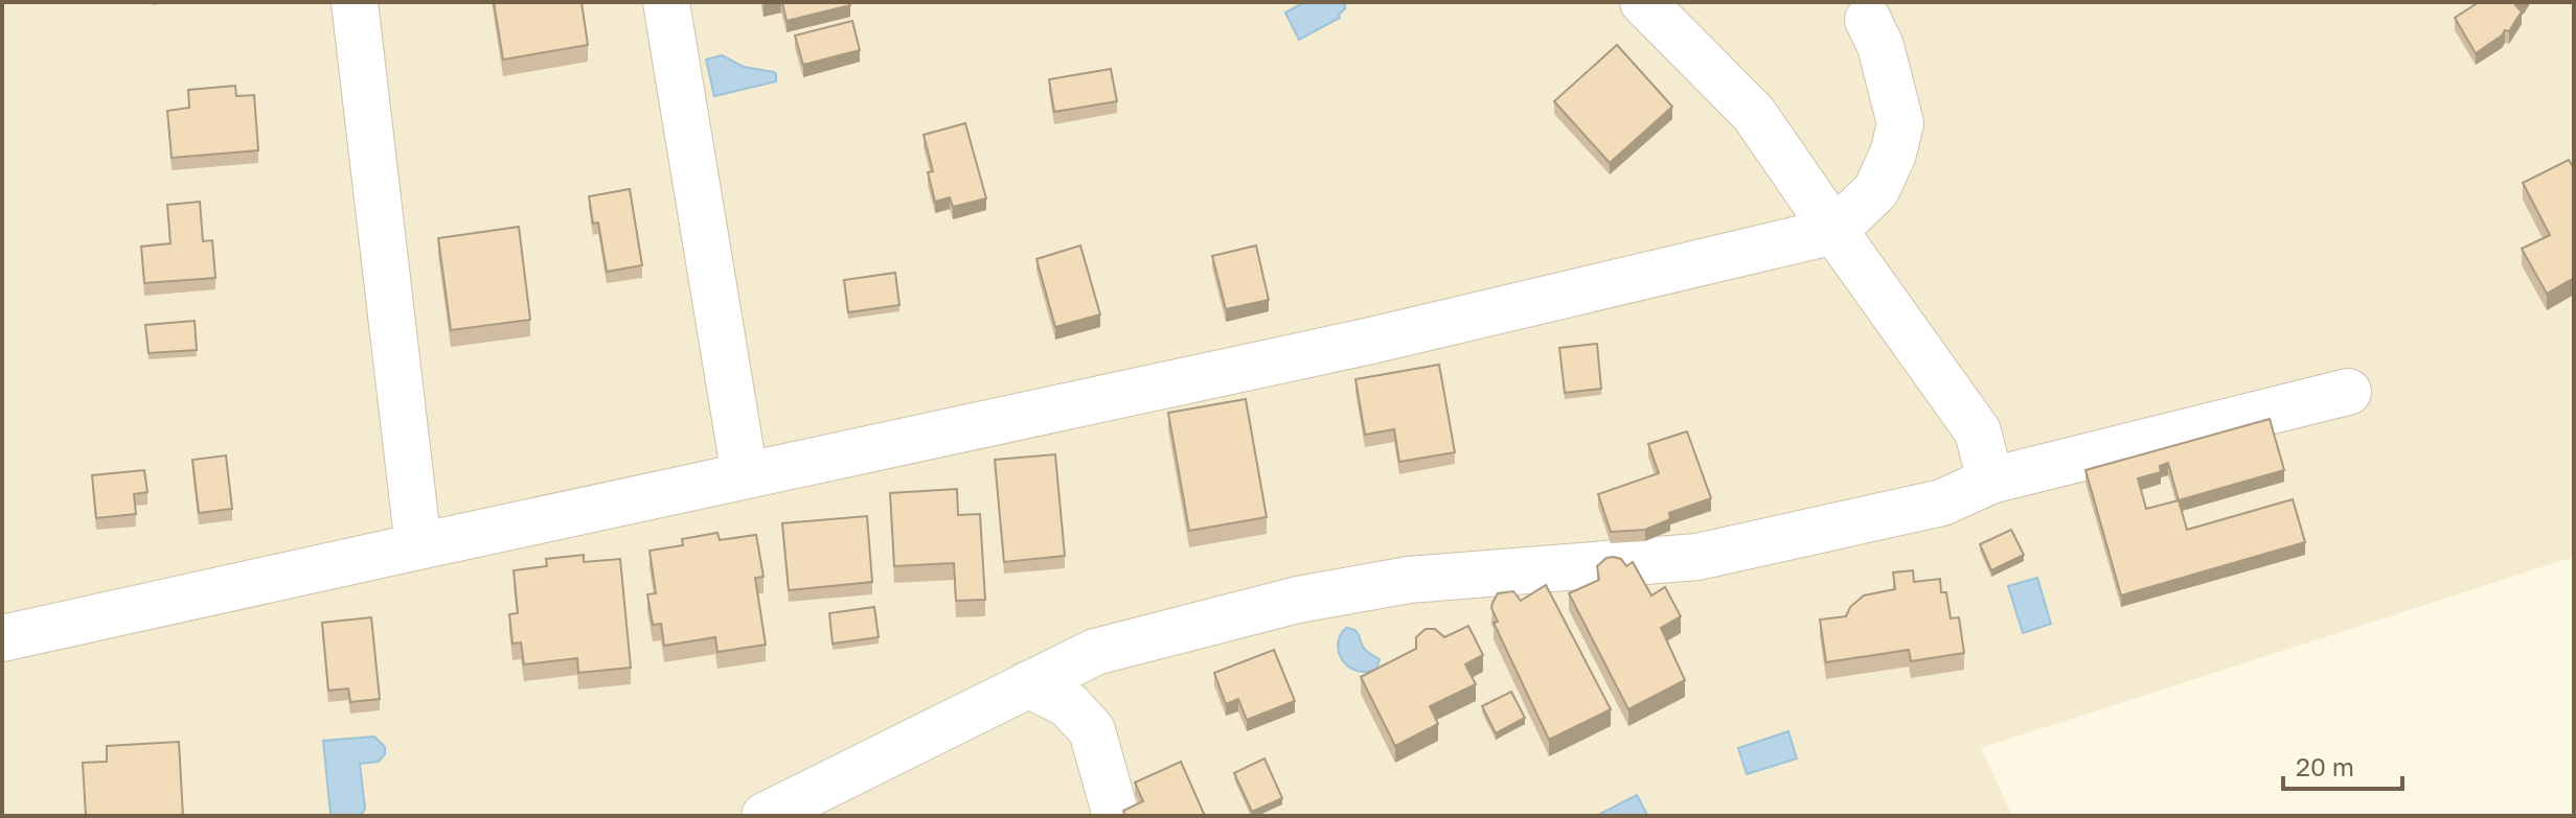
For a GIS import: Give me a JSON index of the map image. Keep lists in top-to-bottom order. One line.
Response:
{"scale_bar":"20 m"}
